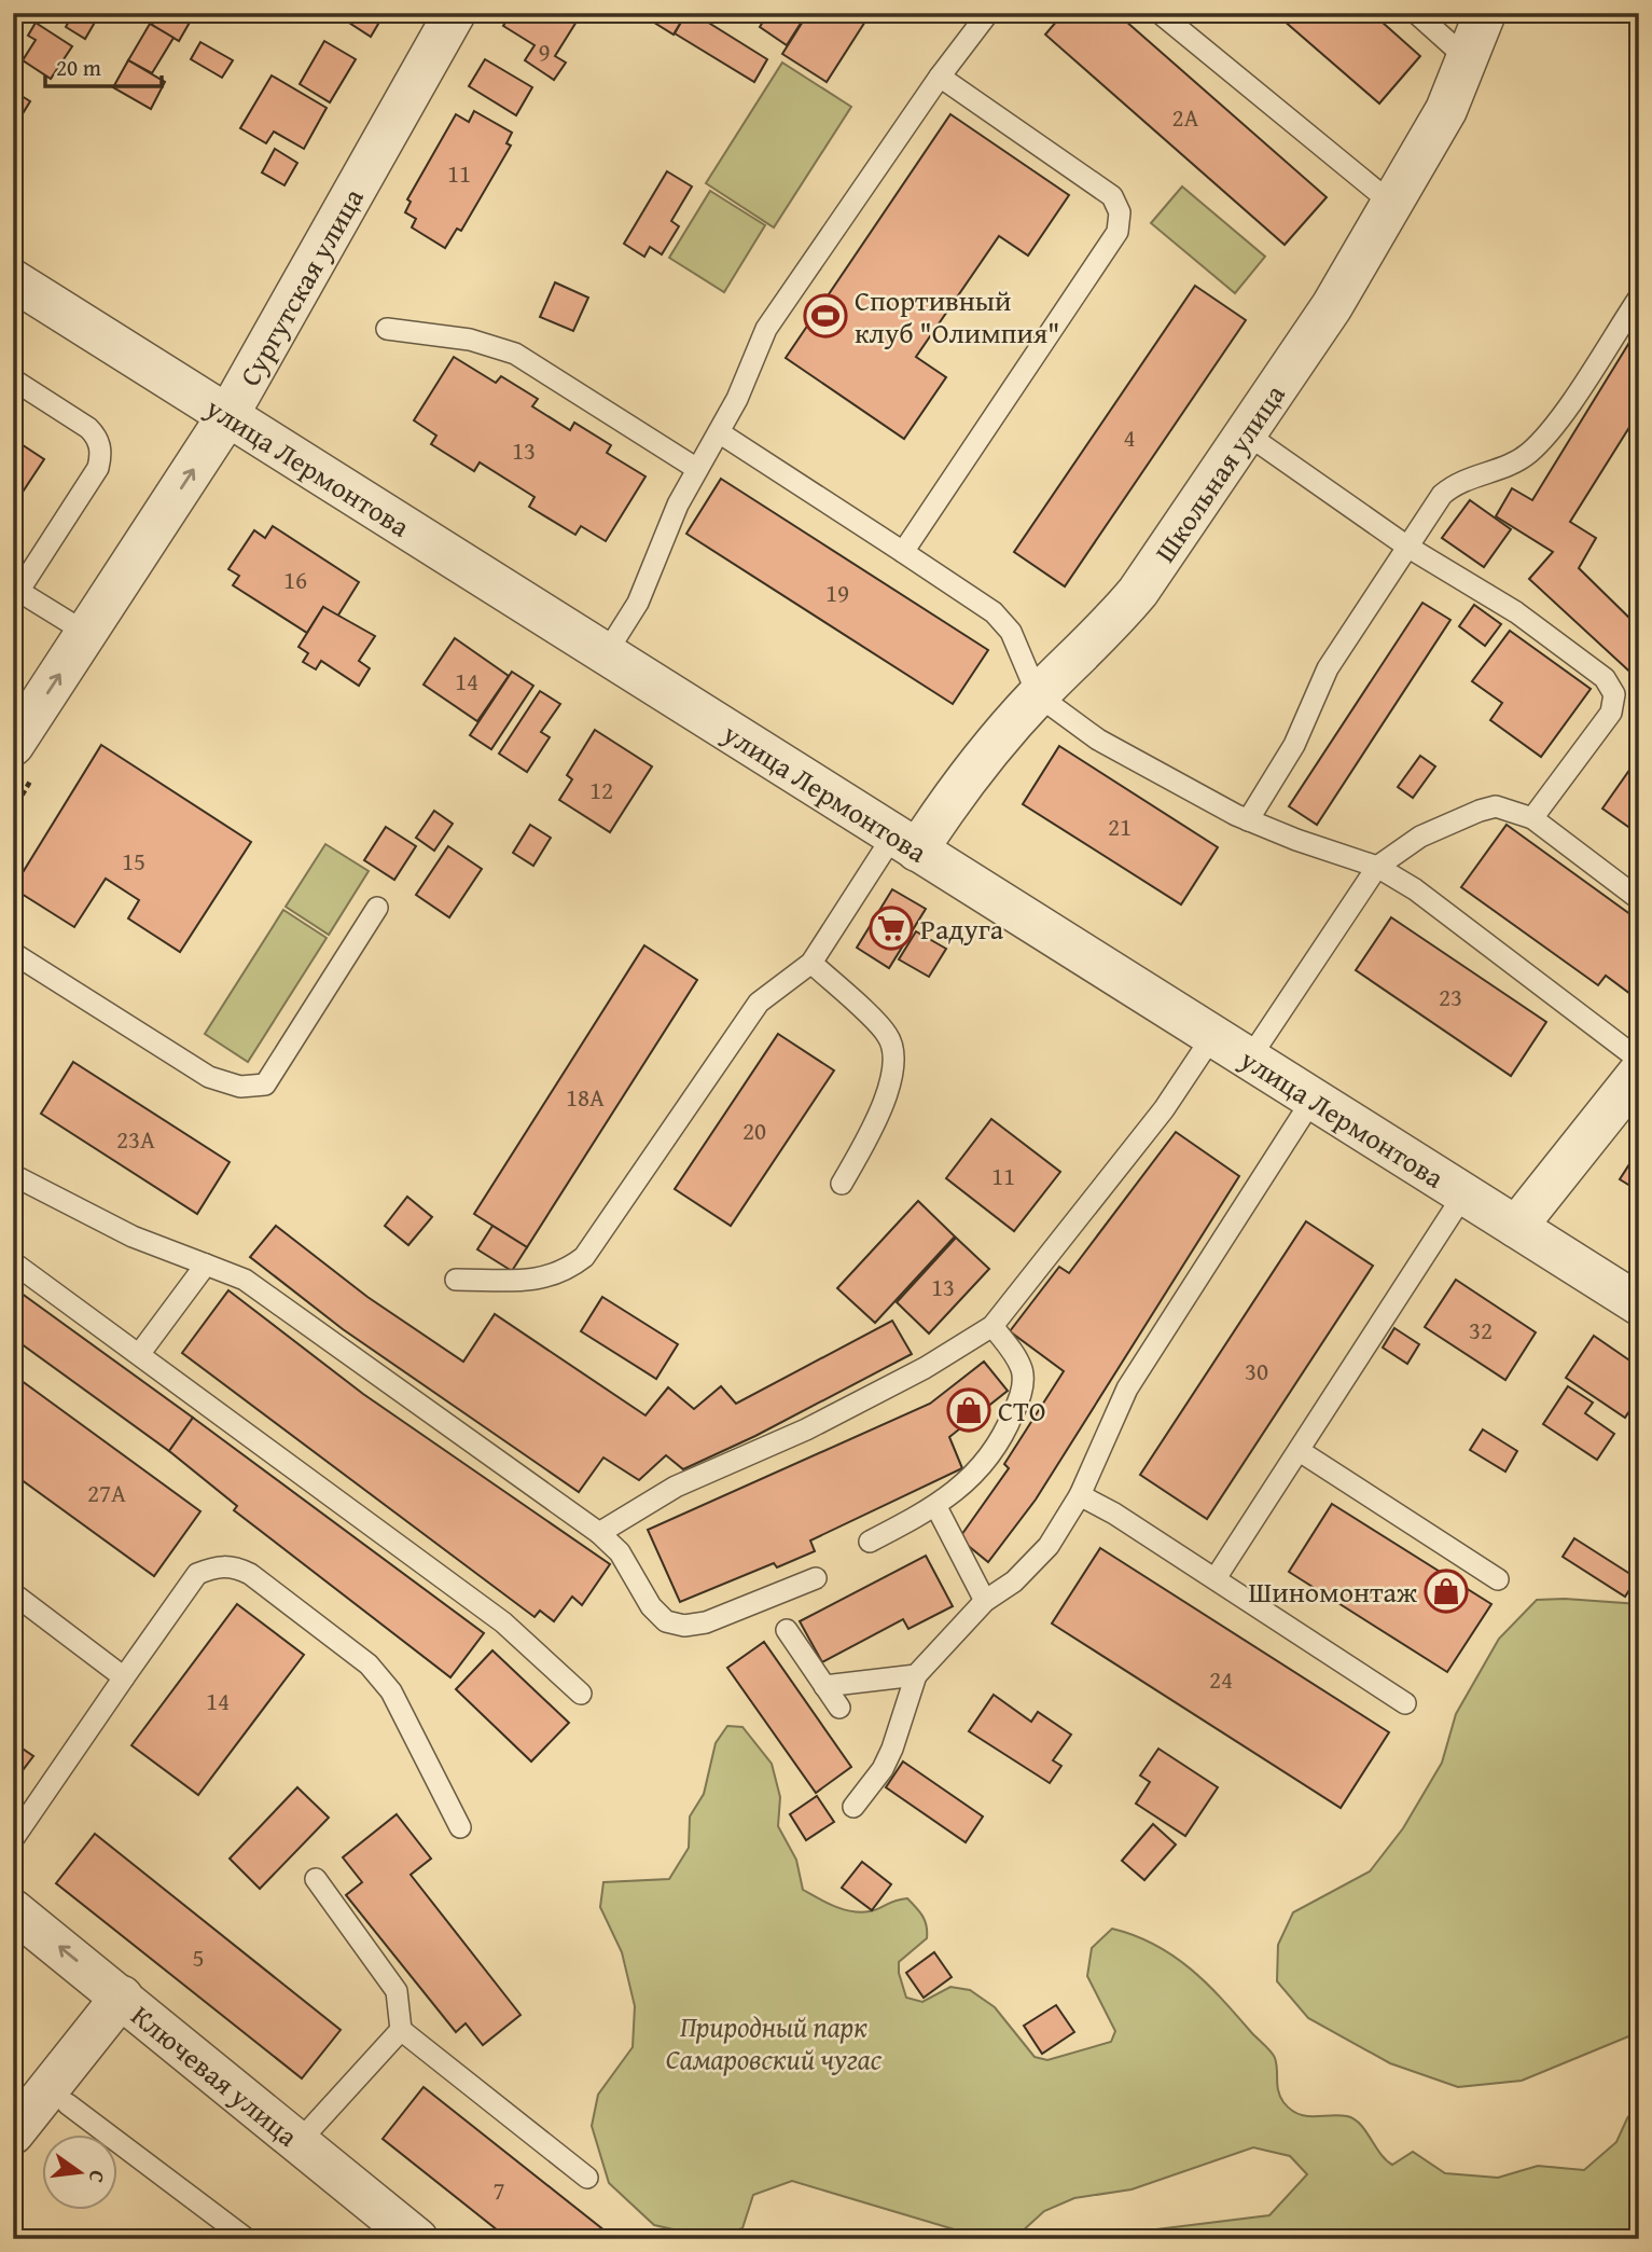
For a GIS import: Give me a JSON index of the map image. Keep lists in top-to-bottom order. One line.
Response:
{"streets":{"street":["Сургутская улица","улица Лермонтова","Школьная улица","Ключевая улица"]},"crossings":[["Сургутская улица","улица Лермонтова"],["улица Лермонтова","Школьная улица"]],"one_way":["Сургутская улица"],"parks":["Природный парк Самаровский чугас"],"places":{"sports":["Спортивный клуб \"Олимпия\""],"supermarket":["Радуга"],"shop":["СТО","Шиномонтаж"]},"house_numbers":["9","2А","11","4","13","16","19","14","12","21","15","23","18А","20","23А","11","13","32","30","27А","24","14","5","7"],"scale_bar":"20 m","north":"right"}
